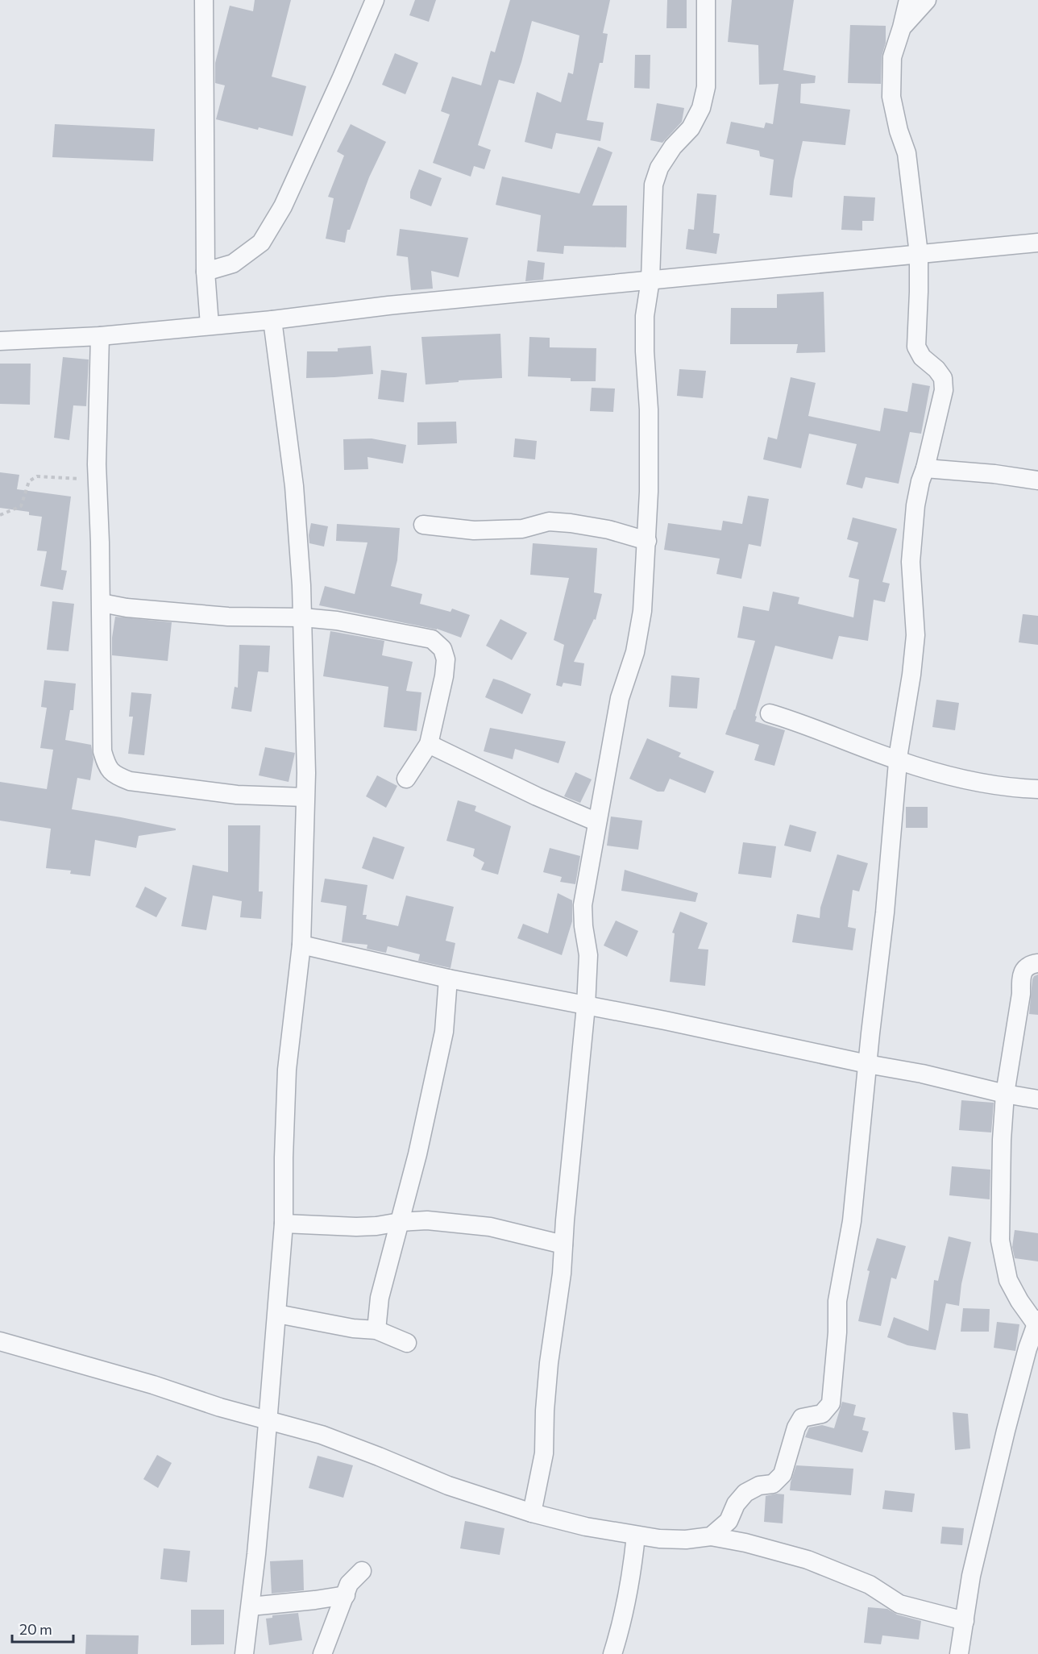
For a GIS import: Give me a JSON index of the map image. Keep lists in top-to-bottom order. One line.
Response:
{"scale_bar":"20 m"}
